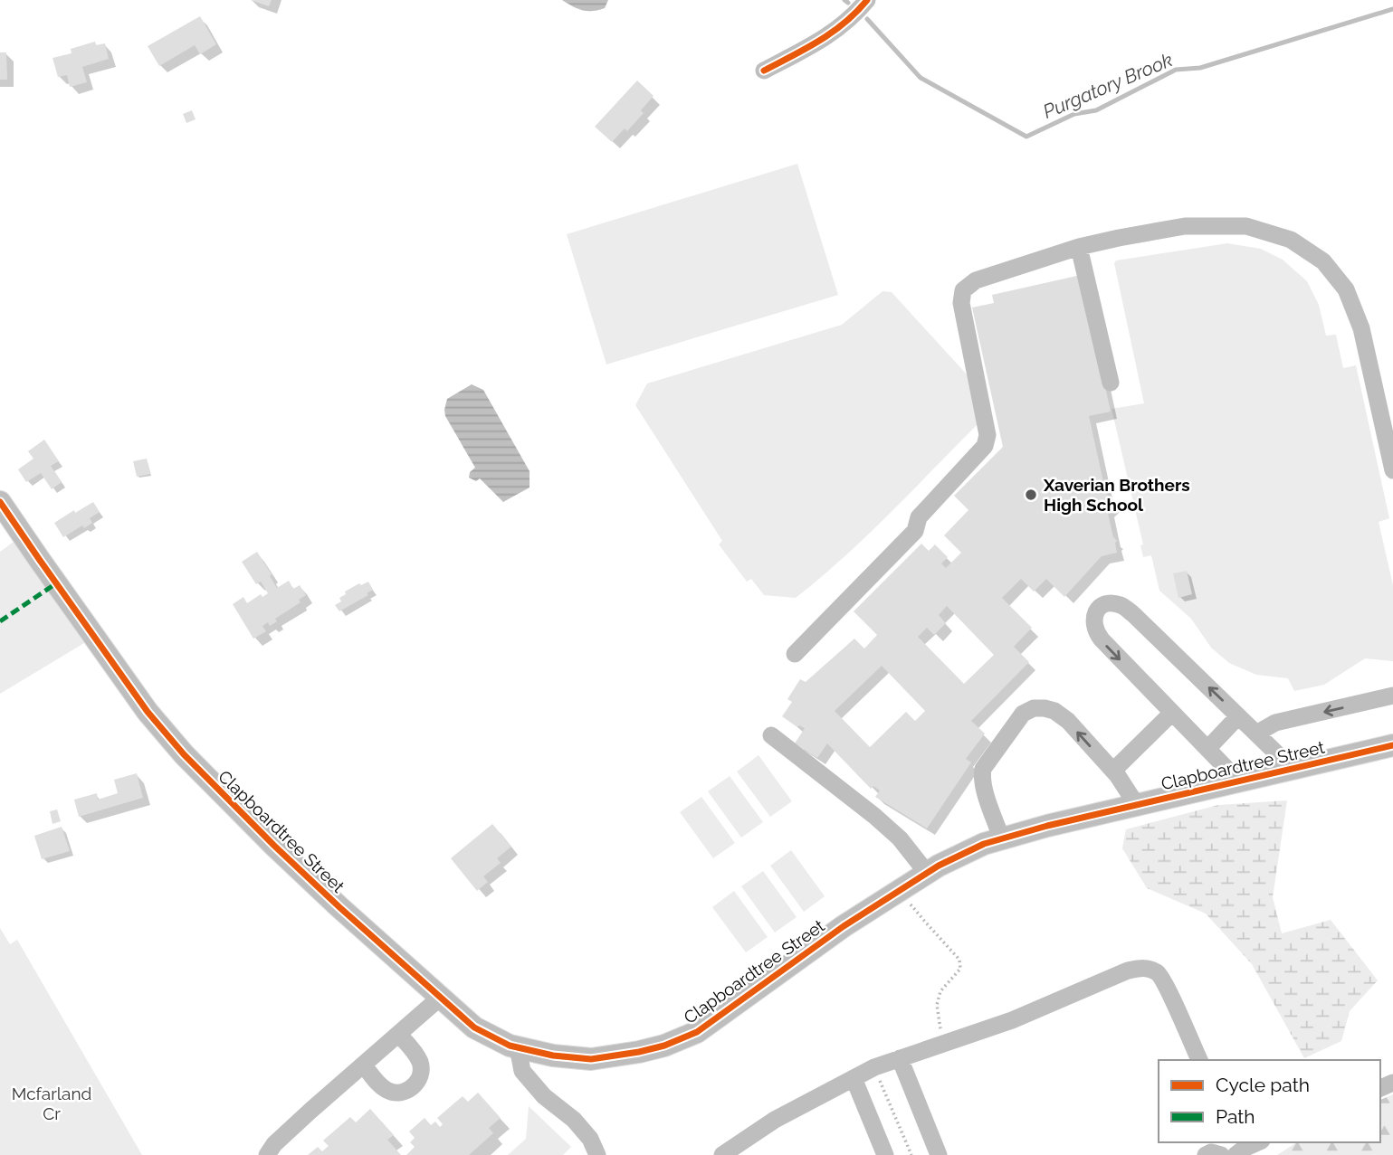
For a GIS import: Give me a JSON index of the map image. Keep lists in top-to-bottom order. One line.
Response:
{"streets":{"main road":["Clapboardtree Street"]},"water":["Purgatory Brook"],"parks":["Mcfarland Cr"],"places":["Xaverian Brothers High School"],"legend":["Cycle path","Path"]}
